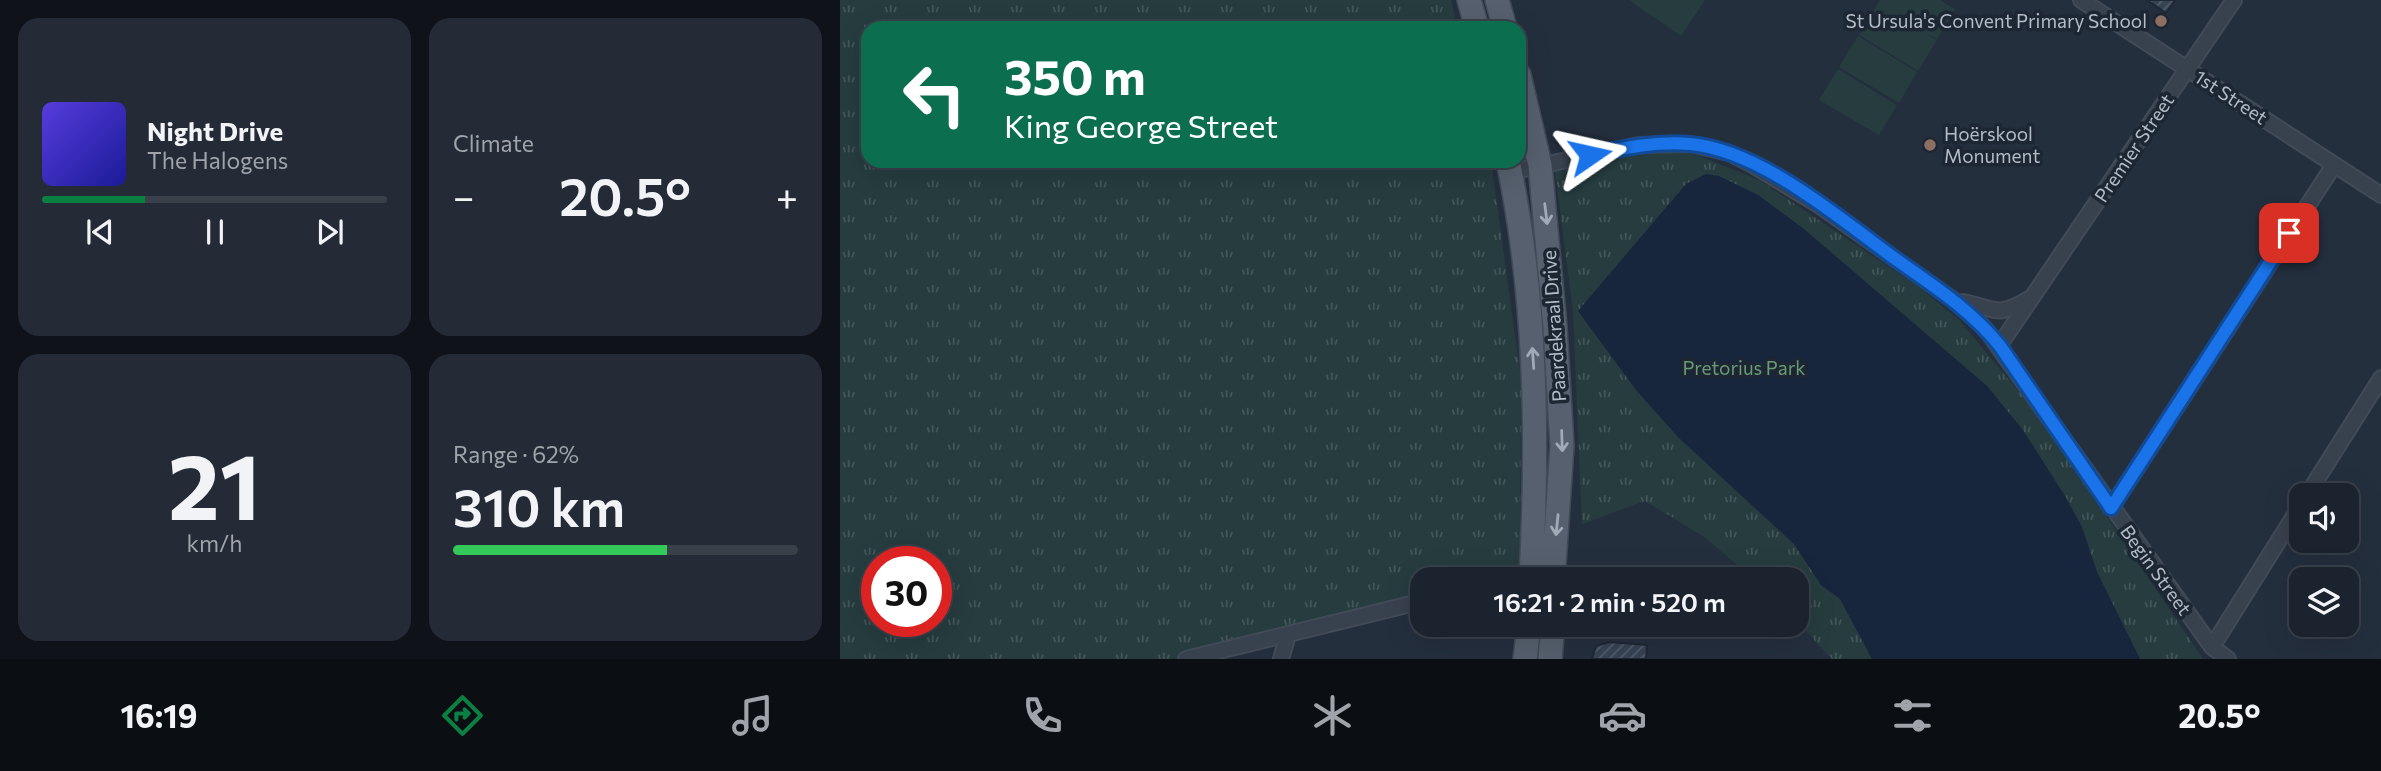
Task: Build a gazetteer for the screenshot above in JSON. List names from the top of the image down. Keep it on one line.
{"streets":{"main road":["Paardekraal Drive"],"street":["1st Street","Premier Street","Begin Street"]},"crossings":[["1st Street","Premier Street"],["Premier Street","Begin Street"],["Paardekraal Drive","Begin Street"]],"parks":["Pretorius Park"],"places":["St Ursula's Convent Primary School","Hoërskool Monument"],"page":{"tile":["Climate",["21","km/h"],["Range · 62%","310 km"]],"turn":["350 m","King George Street"],"song":["Night Drive","The Halogens"],"heat":["−","20.5°","+"],"limit":"30","trip":"16:21 · 2 min · 520 m","tabs":["16:19","20.5°"]}}
